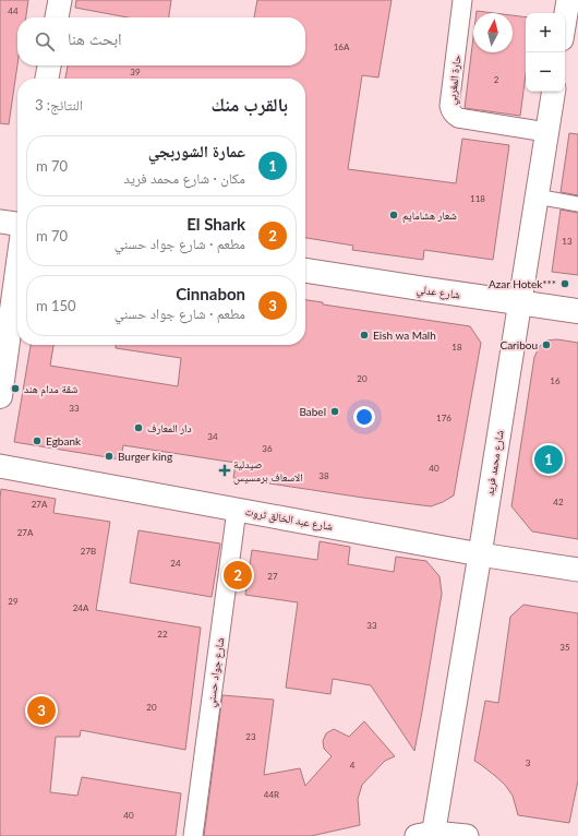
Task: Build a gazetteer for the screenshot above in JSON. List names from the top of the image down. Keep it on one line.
{"streets":{"main road":["شارع عدلي"],"street":["حارة المغربي","شارع محمد فريد","شارع عبد الخالق ثروت","شارع جواد حسني"]},"crossings":[["حارة المغربي","شارع محمد فريد"],["شارع عدلي","شارع محمد فريد"],["شارع محمد فريد","شارع عبد الخالق ثروت"],["شارع عبد الخالق ثروت","شارع جواد حسني"]],"places":{"other":["شعار هشامايم","Azar Hotek***","Eish wa Malh","Caribou","شقة مدام هند","Babel","دار المعارف","Egbank","Burger king"],"health":["صيدلية الاسعاف برمسيس"]},"house_numbers":["44","16A","39","2","118","13","18","20","16","33","176","34","36","40","38","42","27A","27A","27B","24","27","29","24A","33","22","35","20","23","3","4","44R","40"],"north":"top","page":{"map_buttons":["+","−"],"search":"ابحث هنا","heading":["بالقرب منك","النتائج: 3"],"list":[{"mark":"1","name":"عمارة الشوربجي","note":"مكان · شارع محمد فريد","value":"70 m"},{"mark":"2","name":"El Shark","note":"مطعم · شارع جواد حسني","value":"70 m"},{"mark":"3","name":"Cinnabon","note":"مطعم · شارع جواد حسني","value":"150 m"}],"pins":["1","2","3"]}}
